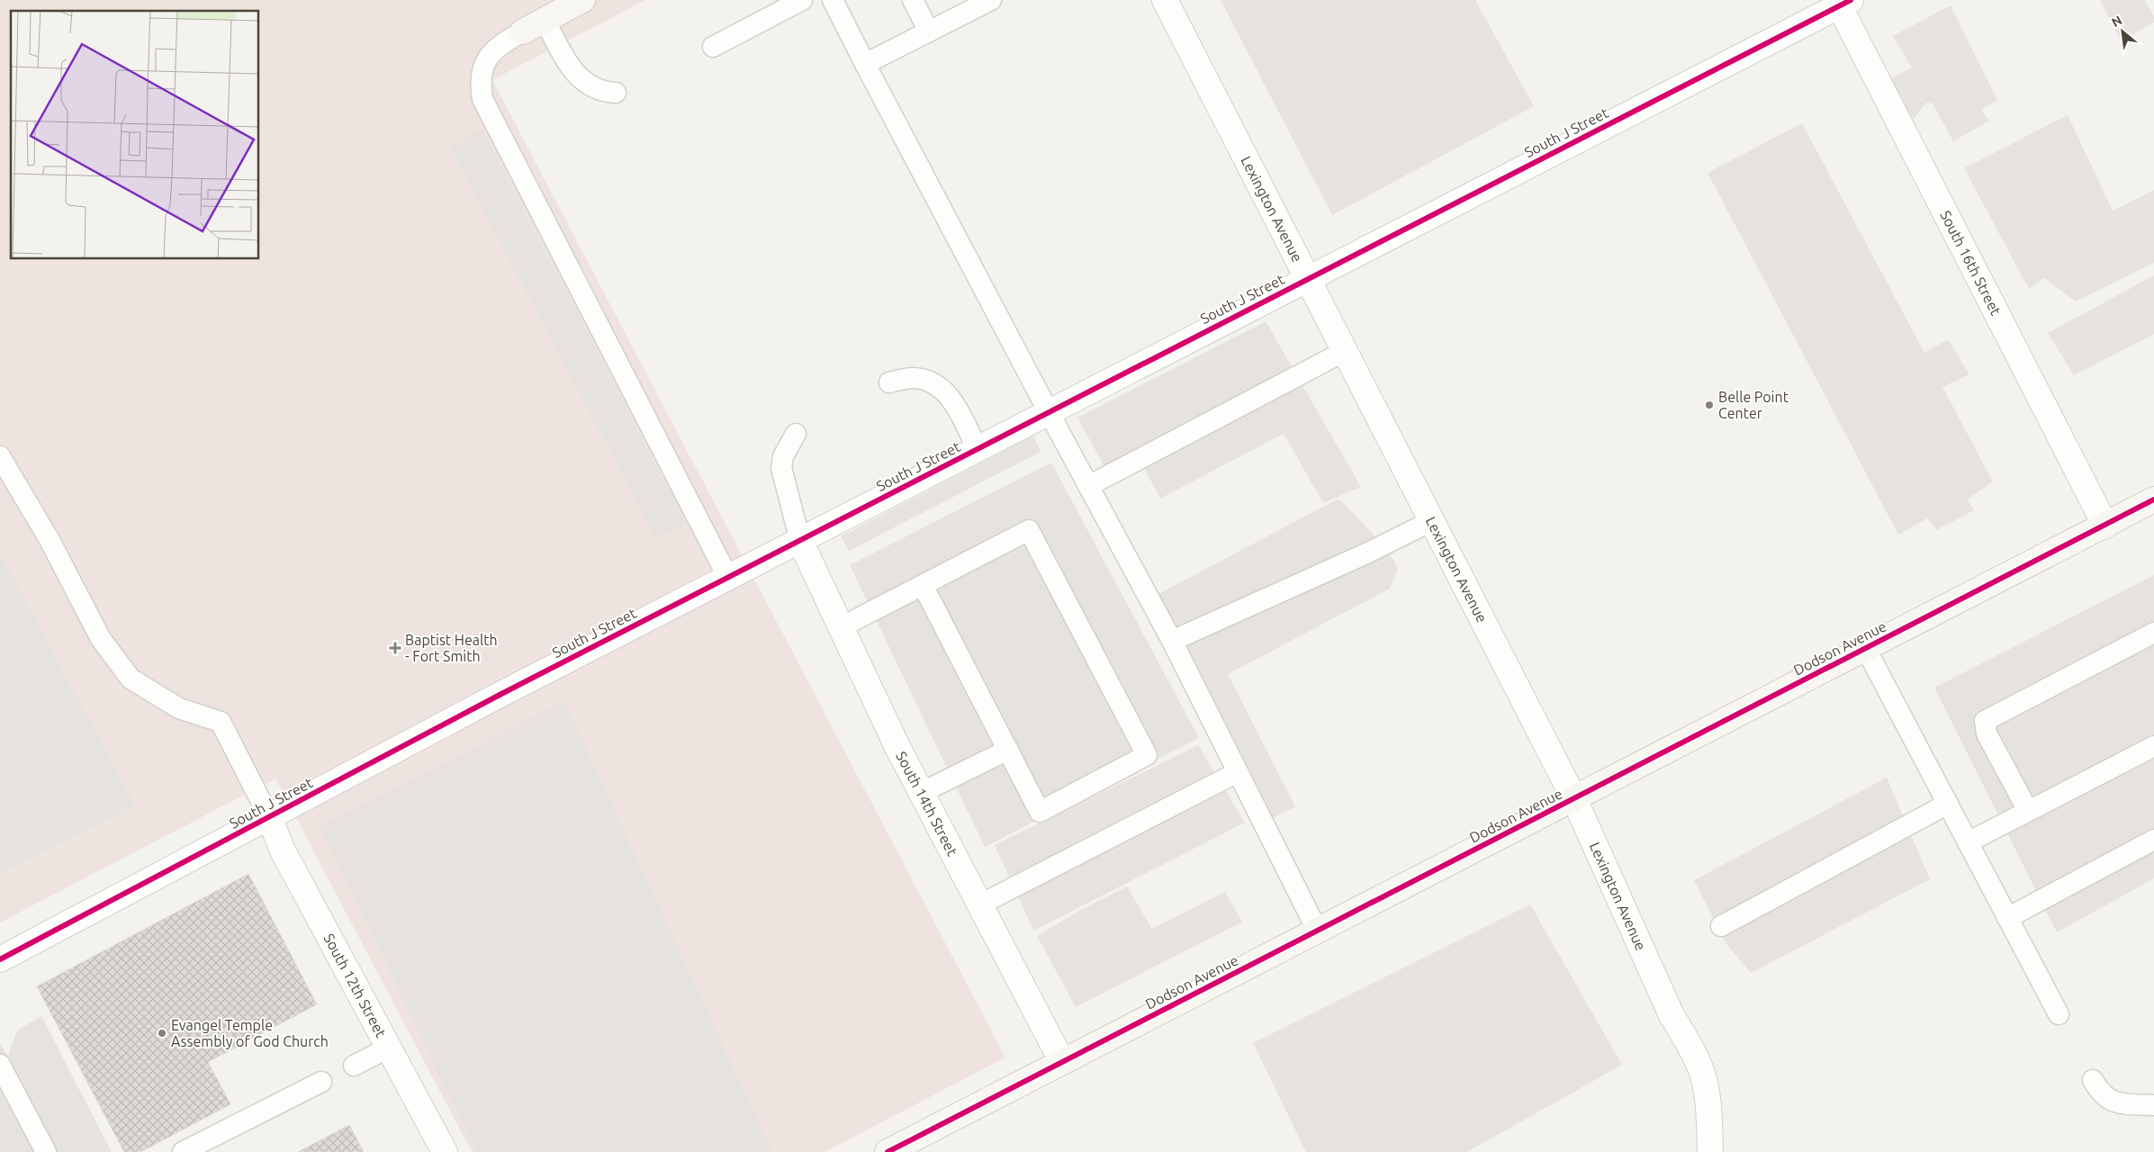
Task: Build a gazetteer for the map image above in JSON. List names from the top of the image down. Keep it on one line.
{"streets":{"street":["South J Street","Lexington Avenue","South 16th Street","Dodson Avenue","South 14th Street","South 12th Street"]},"crossings":[["South J Street","Lexington Avenue"],["South J Street","South 16th Street"],["South J Street","South 14th Street"],["South J Street","South 12th Street"],["Lexington Avenue","Dodson Avenue"],["South 16th Street","Dodson Avenue"],["Dodson Avenue","South 14th Street"]],"places":{"other":["Belle Point Center","Evangel Temple Assembly of God Church"],"health":["Baptist Health - Fort Smith"]},"north":"top left"}
